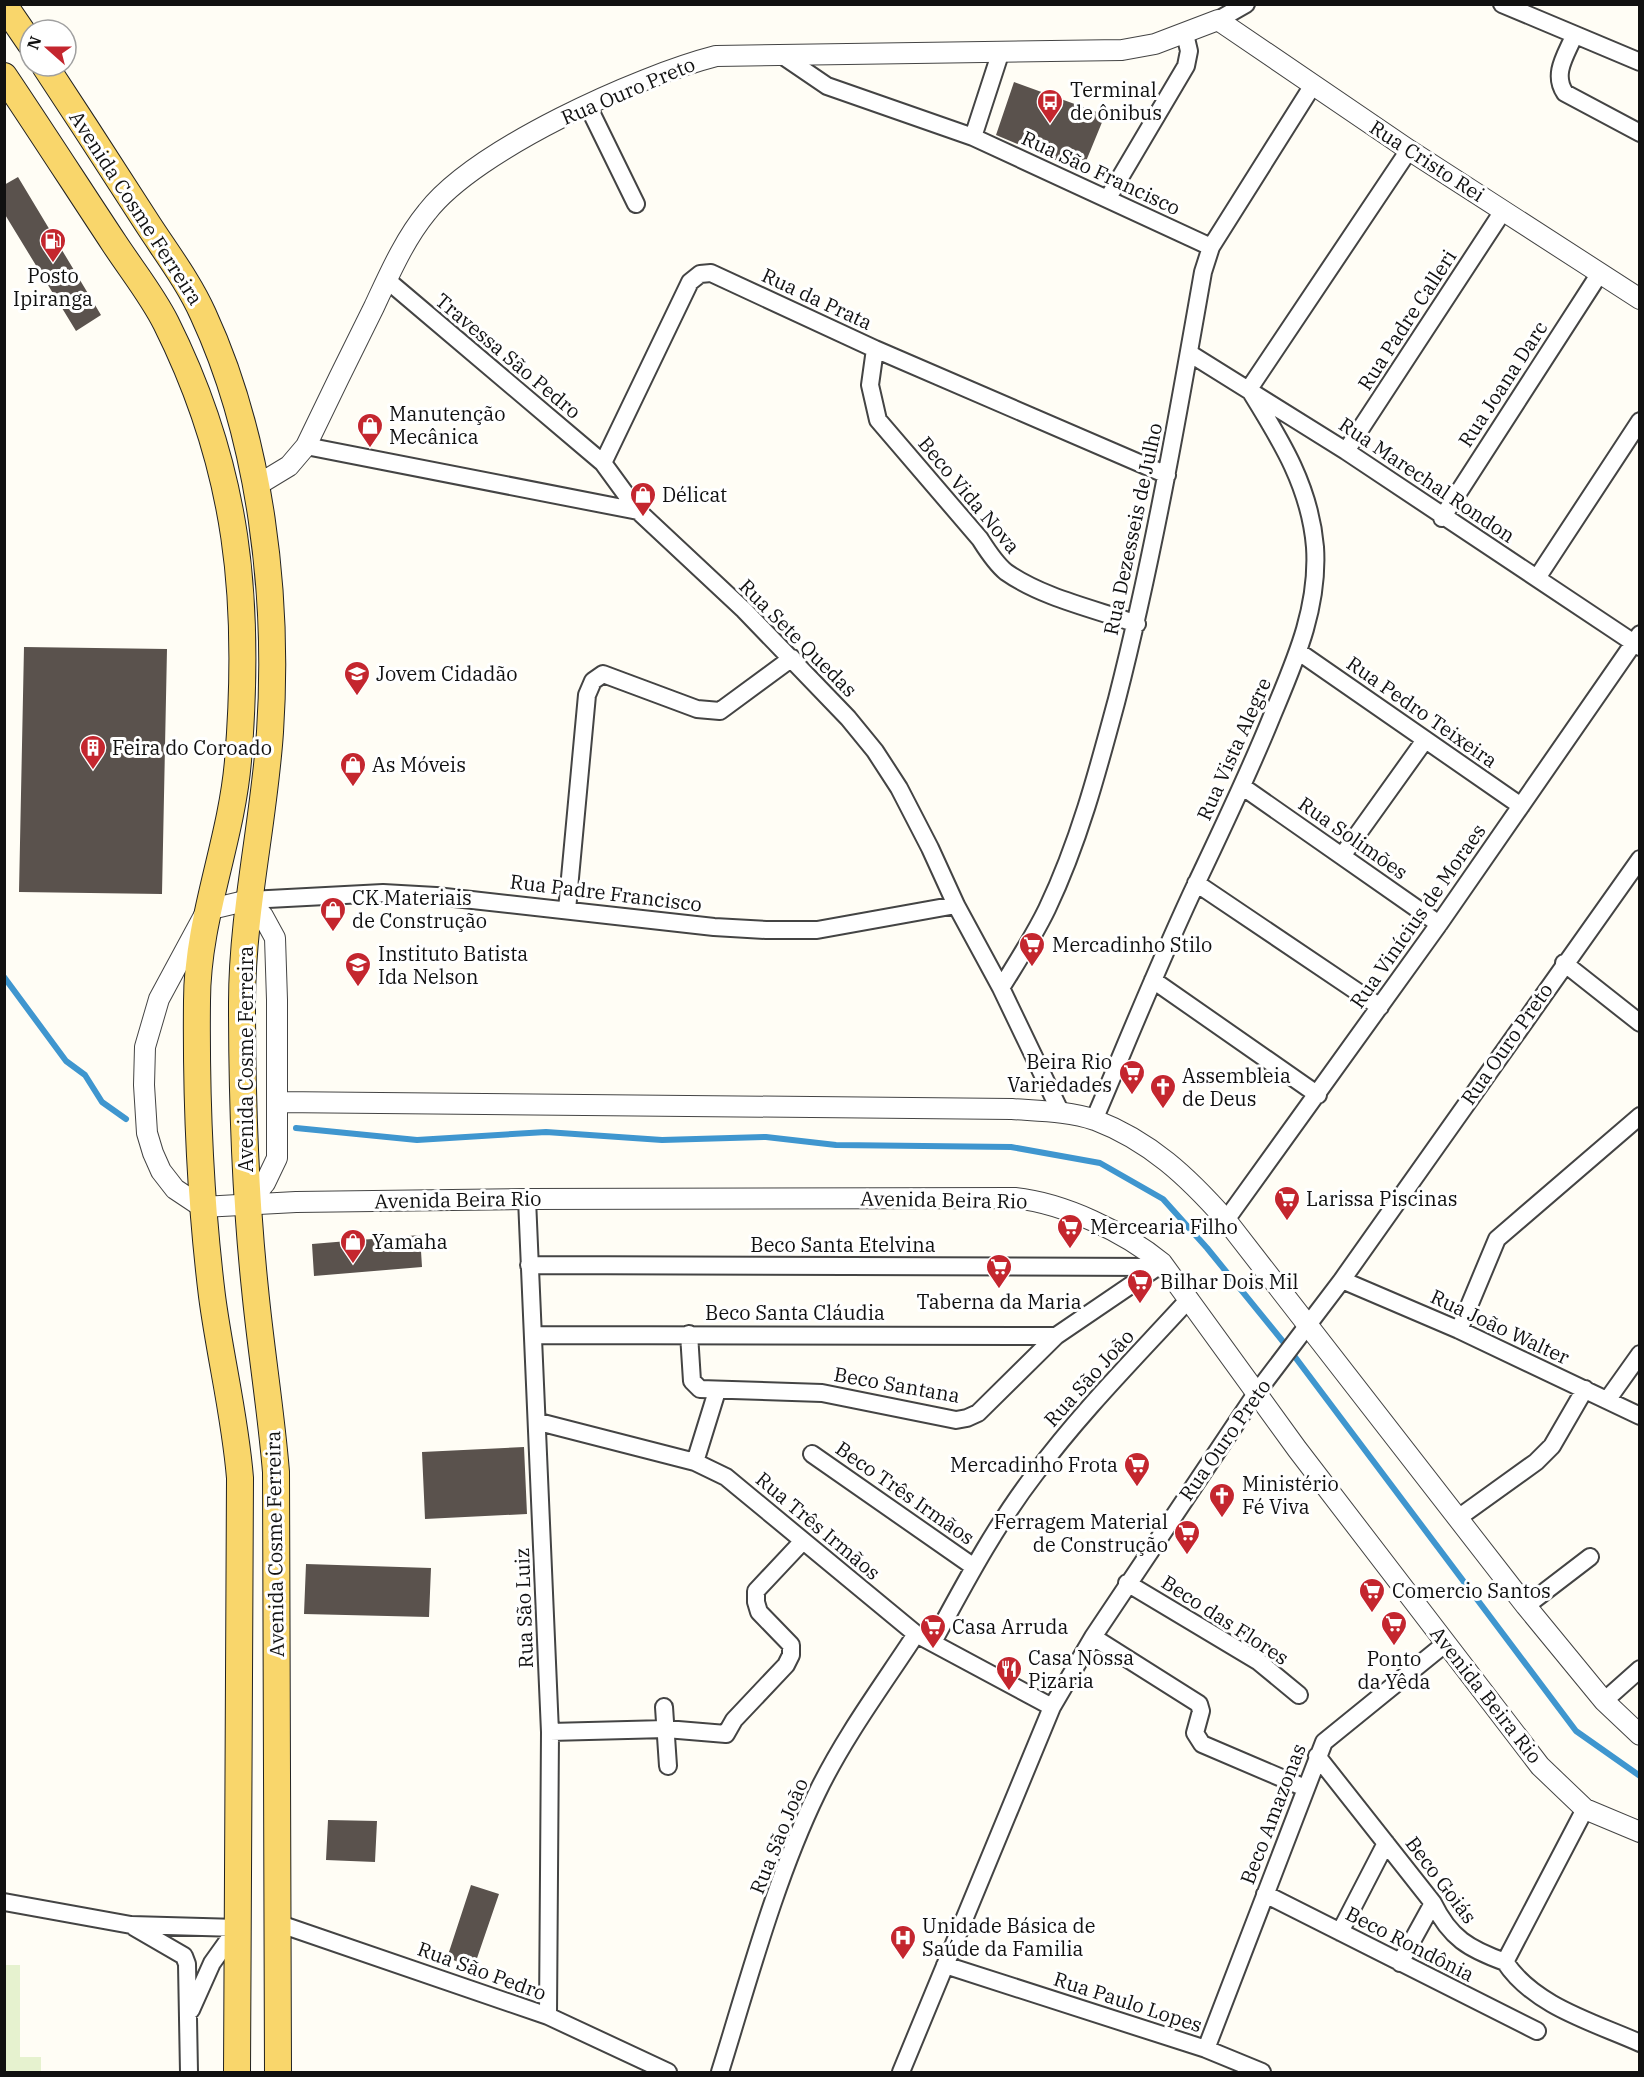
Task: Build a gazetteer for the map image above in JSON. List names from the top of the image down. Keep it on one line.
{"streets":{"main road":["Avenida Cosme Ferreira"],"street":["Rua Ouro Preto","Rua Cristo Rei","Rua São Francisco","Rua da Prata","Rua Padre Calleri","Travessa São Pedro","Rua Joana Darc","Rua Marechal Rondon","Beco Vida Nova","Rua Dezesseis de Julho","Rua Sete Quedas","Rua Pedro Teixeira","Rua Vista Alegre","Rua Solimões","Rua Padre Francisco","Rua Vinícius de Moraes","Avenida Beira Rio","Beco Santa Etelvina","Beco Santa Cláudia","Rua João Walter","Rua São João","Beco Santana","Beco Três Irmãos","Rua Três Irmãos","Rua São Luiz","Beco das Flores","Beco Amazonas","Beco Goiás","Beco Rondônia","Rua São Pedro","Rua Paulo Lopes"]},"crossings":[["Rua Ouro Preto","Rua Cristo Rei"],["Rua Ouro Preto","Rua São Francisco"],["Rua Ouro Preto","Avenida Cosme Ferreira"],["Rua Ouro Preto","Travessa São Pedro"],["Rua Ouro Preto","Avenida Beira Rio"],["Rua Ouro Preto","Rua João Walter"],["Rua Ouro Preto","Rua Três Irmãos"],["Rua Ouro Preto","Beco das Flores"],["Rua Ouro Preto","Rua Paulo Lopes"],["Rua Cristo Rei","Rua Padre Calleri"],["Rua Cristo Rei","Rua Joana Darc"],["Rua Cristo Rei","Rua Dezesseis de Julho"],["Rua São Francisco","Rua Dezesseis de Julho"],["Avenida Cosme Ferreira","Rua Padre Francisco"],["Avenida Cosme Ferreira","Avenida Beira Rio"],["Avenida Cosme Ferreira","Rua São Pedro"],["Rua da Prata","Travessa São Pedro"],["Rua da Prata","Beco Vida Nova"],["Rua da Prata","Rua Dezesseis de Julho"],["Rua Padre Calleri","Rua Marechal Rondon"],["Rua Joana Darc","Rua Marechal Rondon"],["Rua Marechal Rondon","Rua Dezesseis de Julho"],["Rua Marechal Rondon","Rua Vista Alegre"],["Rua Marechal Rondon","Rua Vinícius de Moraes"],["Beco Vida Nova","Rua Dezesseis de Julho"],["Rua Dezesseis de Julho","Rua Sete Quedas"],["Rua Sete Quedas","Rua Padre Francisco"],["Rua Pedro Teixeira","Rua Vista Alegre"],["Rua Pedro Teixeira","Rua Vinícius de Moraes"],["Rua Vista Alegre","Rua Solimões"],["Rua Solimões","Rua Vinícius de Moraes"],["Avenida Beira Rio","Beco Santa Etelvina"],["Avenida Beira Rio","Rua São João"],["Avenida Beira Rio","Beco Santana"],["Avenida Beira Rio","Rua São Luiz"],["Avenida Beira Rio","Beco Amazonas"],["Beco Santa Etelvina","Beco Santana"],["Beco Santa Etelvina","Rua São Luiz"],["Beco Santa Cláudia","Beco Santana"],["Beco Santa Cláudia","Rua São Luiz"],["Rua São João","Beco Três Irmãos"],["Rua São João","Rua Três Irmãos"],["Rua Três Irmãos","Rua São Luiz"],["Rua São Luiz","Rua São Pedro"],["Beco Amazonas","Beco Goiás"],["Beco Amazonas","Beco Rondônia"],["Beco Amazonas","Rua Paulo Lopes"]],"places":{"bus stop":["Terminal de ônibus"],"fuel station":["Posto Ipiranga"],"shop":["Manutenção Mecânica","Délicat","As Móveis","CK Materiais de Construção","Yamaha"],"school or university":["Jovem Cidadão","Instituto Batista Ida Nelson"],"building":["Feira do Coroado"],"supermarket":["Mercadinho Stilo","Beira Rio Variedades","Larissa Piscinas","Mercearia Filho","Taberna da Maria","Bilhar Dois Mil","Mercadinho Frota","Ferragem Material de Construção","Comercio Santos","Ponto da Yêda","Casa Arruda"],"church":["Assembleia de Deus","Ministério Fé Viva"],"restaurant":["Casa Nossa Pizaria"],"hospital":["Unidade Básica de Saúde da Familia"]},"north":"left"}
